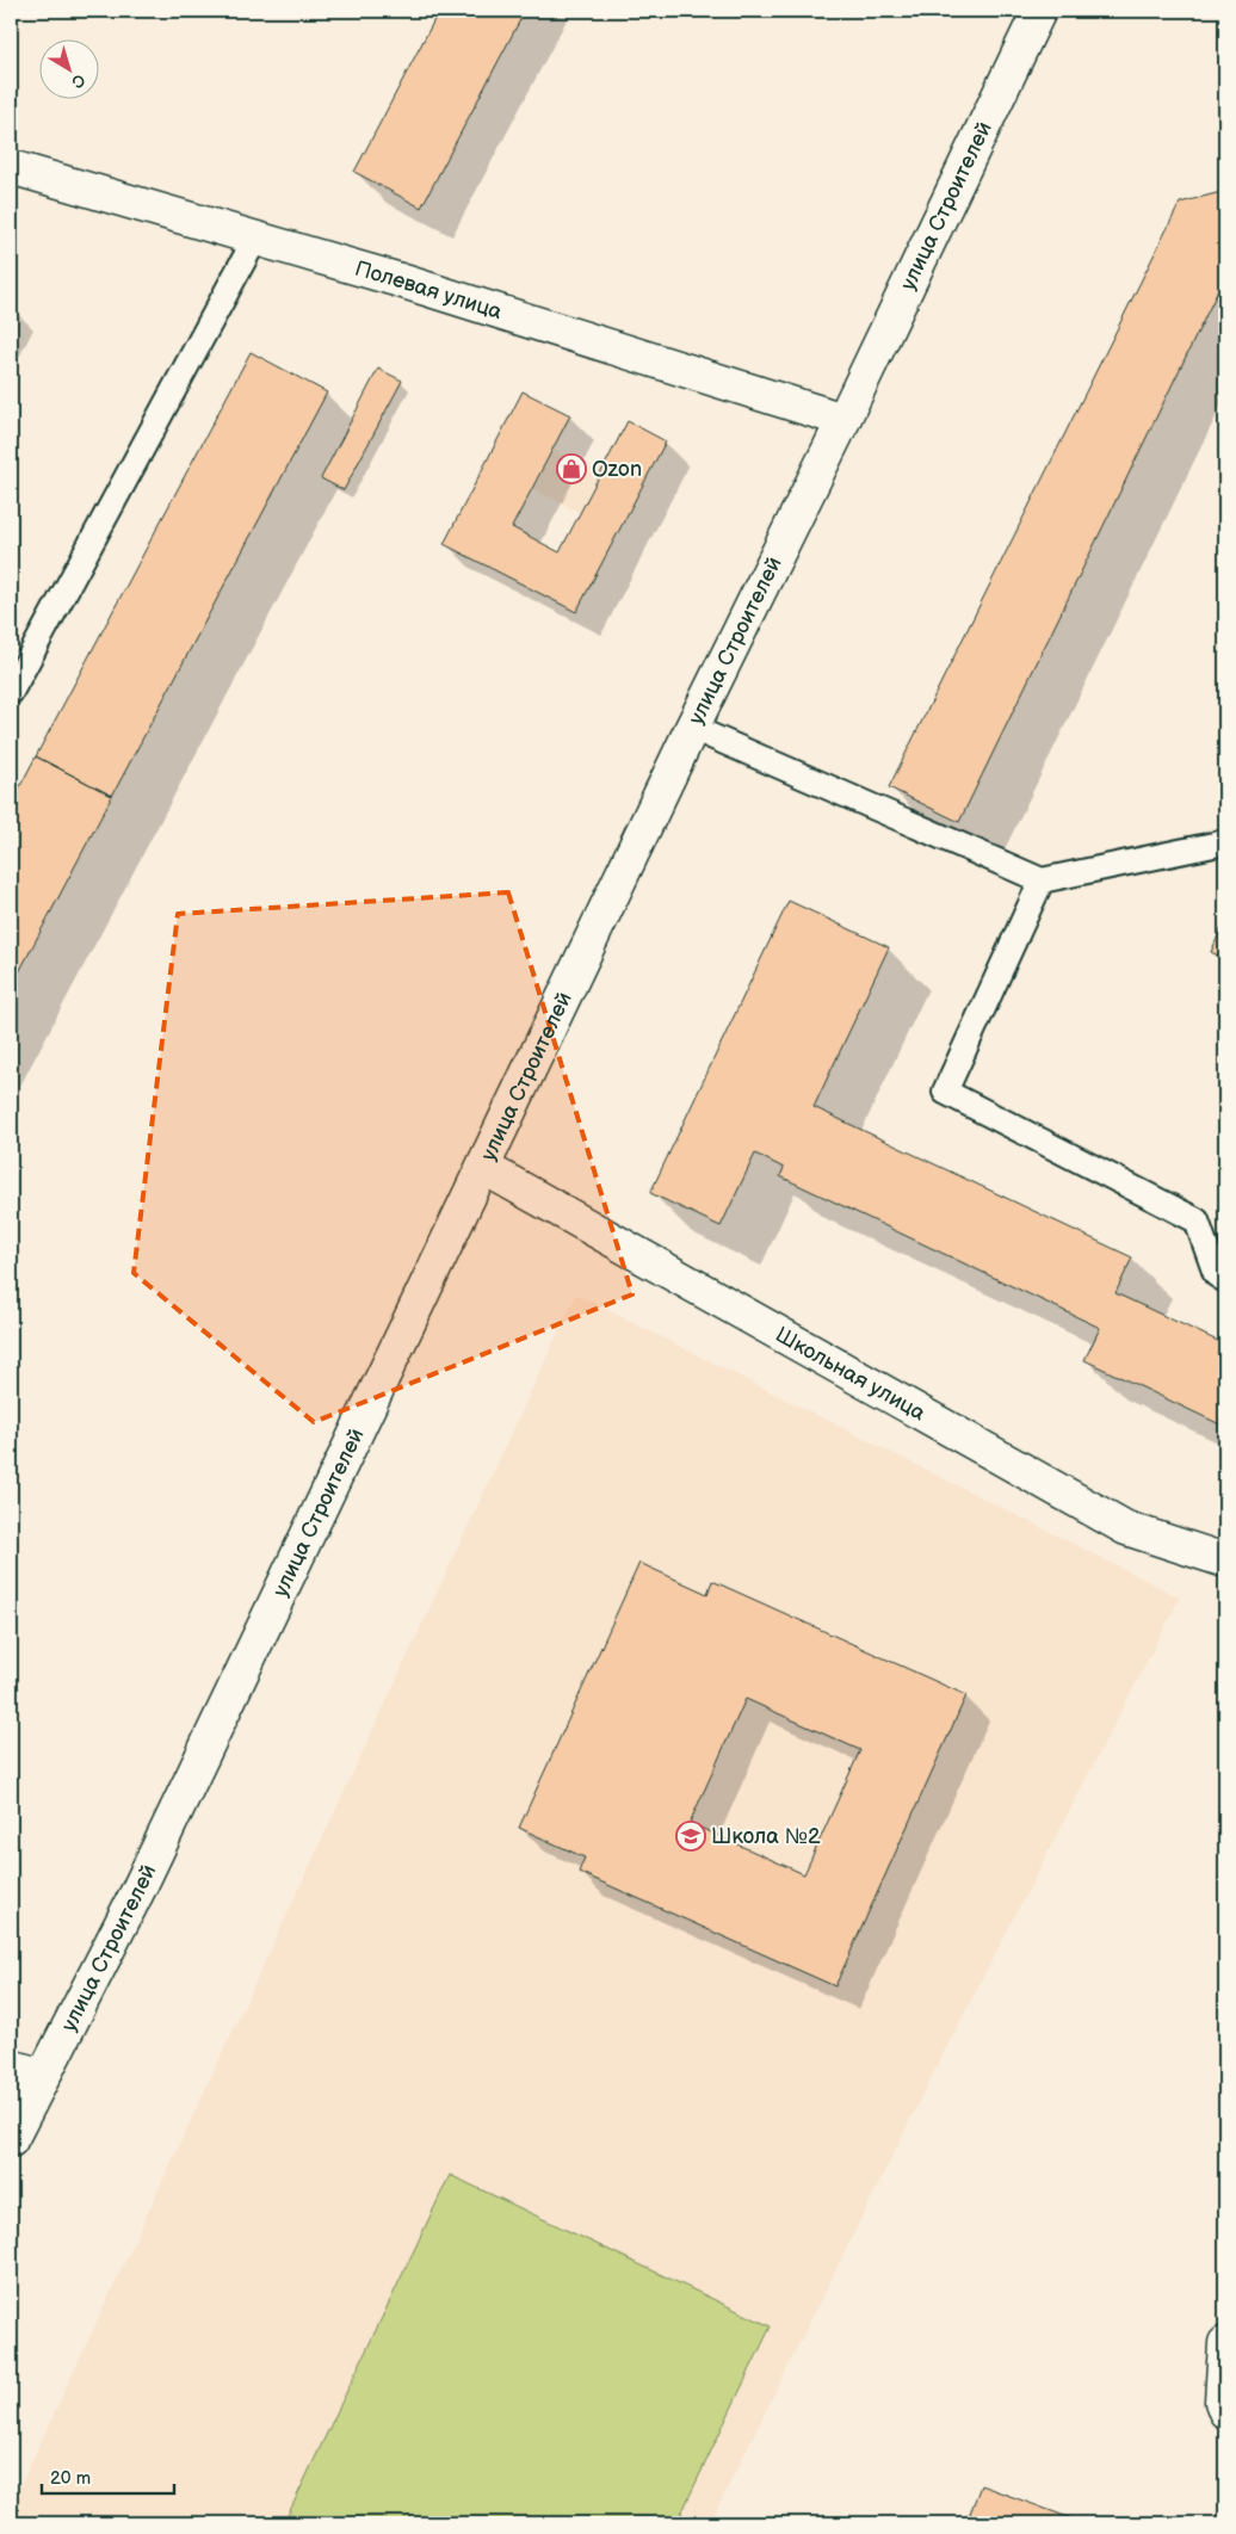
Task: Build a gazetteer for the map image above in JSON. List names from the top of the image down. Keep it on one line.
{"streets":{"street":["улица Строителей","Полевая улица","Школьная улица"]},"crossings":[["улица Строителей","Полевая улица"],["улица Строителей","Школьная улица"]],"places":{"shop":["Ozon"],"school or university":["Школа №2"]},"scale_bar":"20 m","north":"bottom right"}
